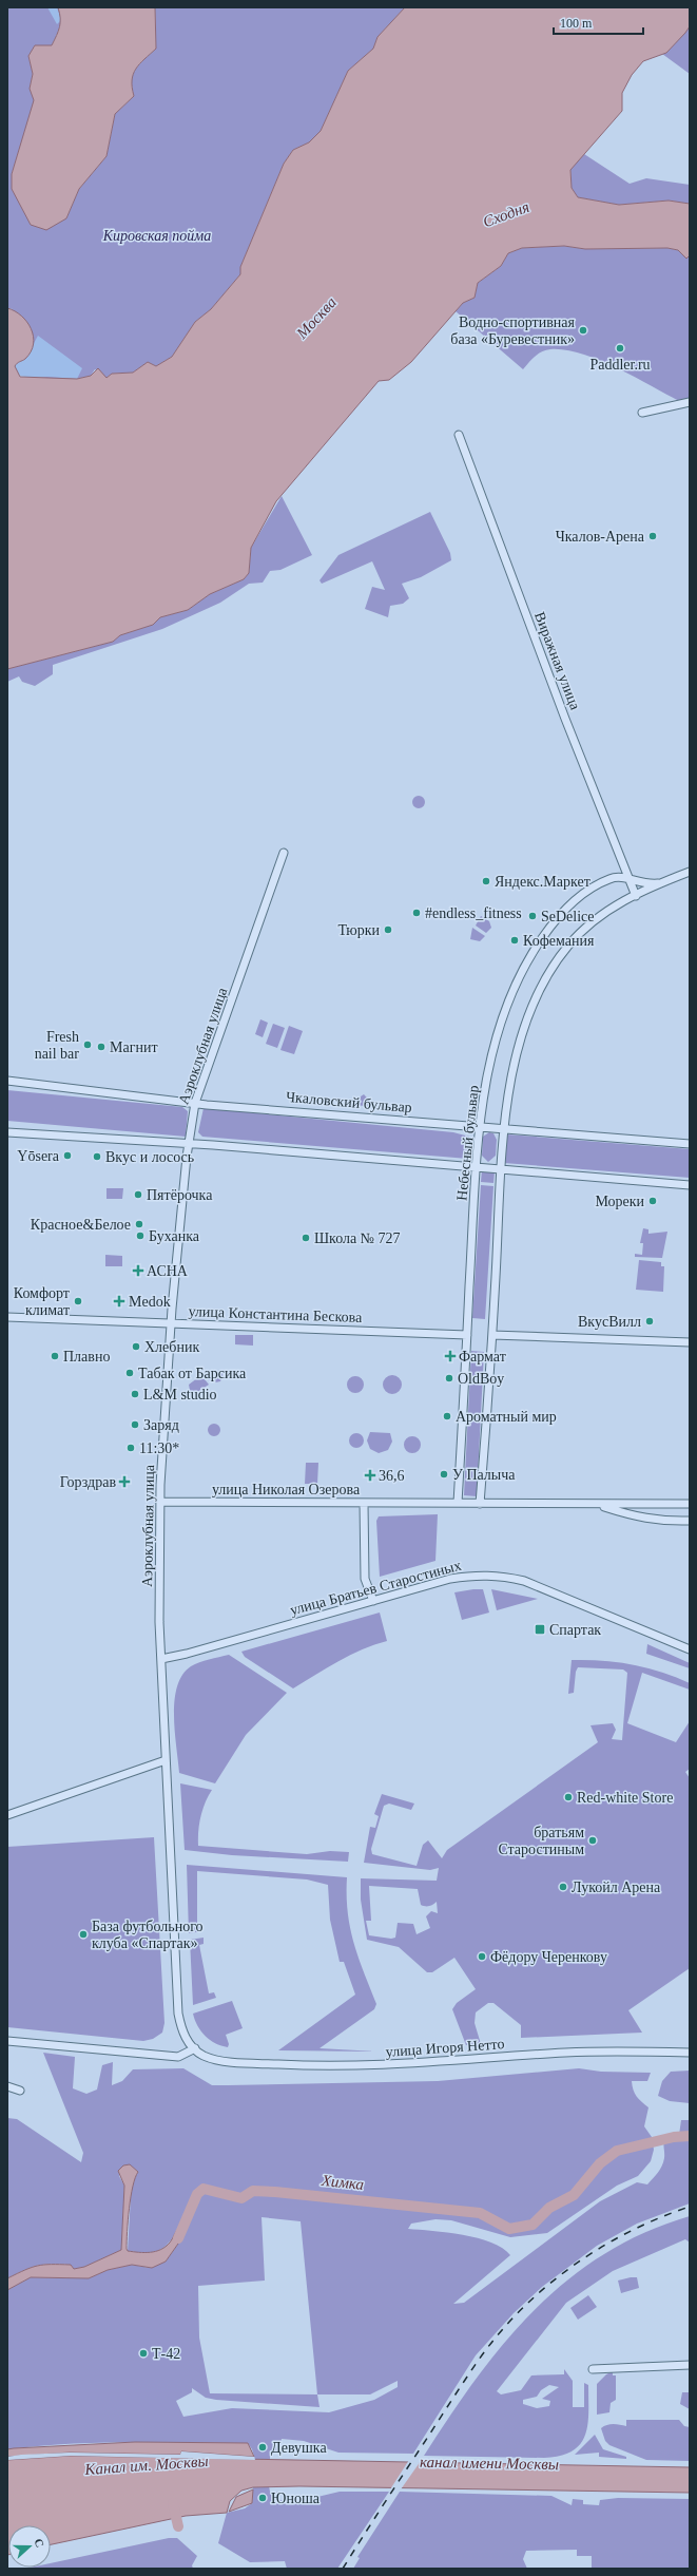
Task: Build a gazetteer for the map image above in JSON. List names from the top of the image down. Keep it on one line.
{"streets":{"street":["Виражная улица","Аэроклубная улица","Чкаловский бульвар","Небесный бульвар","улица Константина Бескова","улица Николая Озерова","улица Братьев Старостиных","улица Игоря Нетто"]},"crossings":[["Виражная улица","Небесный бульвар"],["Аэроклубная улица","Чкаловский бульвар"],["Аэроклубная улица","улица Константина Бескова"],["Аэроклубная улица","улица Николая Озерова"],["Аэроклубная улица","улица Братьев Старостиных"],["Аэроклубная улица","улица Игоря Нетто"],["Чкаловский бульвар","Небесный бульвар"],["Небесный бульвар","улица Константина Бескова"],["Небесный бульвар","улица Николая Озерова"]],"water":["Сходня","Москва","Химка","канал имени Москвы","Канал им. Москвы"],"parks":["Кировская пойма"],"places":{"other":["Водно-спортивная база «Буревестник»","Paddler.ru","Чкалов-Арена","Яндекс.Маркет","#endless_fitness","SeDelice","Тюрки","Кофемания","Fresh nail bar","Магнит","Yōsera","Вкус и лосось","Пятёрочка","Мореки","Красное&Белое","Буханка","Школа № 727","Комфорт климат","ВкусВилл","Хлебник","Плавно","Табак от Барсика","OldBoy","L&M studio","Ароматный мир","Заряд","11:30*","У Палыча","Red-white Store","братьям Старостиным","Лукойл Арена","База футбольного клуба «Спартак»","Фёдору Черенкову","Т-42","Девушка","Юноша"],"health":["АСНА","Medok","Фармат","36,6","Горздрав"],"transit":["Спартак"]},"scale_bar":"100 m","north":"right"}
